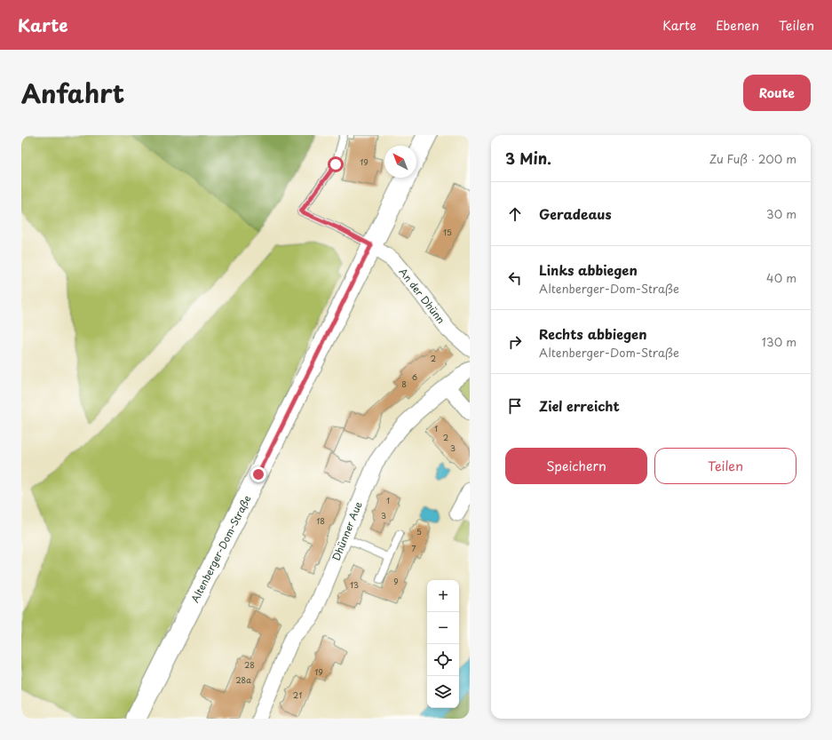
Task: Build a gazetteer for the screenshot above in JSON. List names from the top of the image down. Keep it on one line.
{"streets":{"main road":["Altenberger-Dom-Straße"],"street":["An der Dhünn","Dhünner Aue"]},"crossings":[["An der Dhünn","Altenberger-Dom-Straße"]],"house_numbers":["19","15","2","6","8","1","2","3","1","3","18","5","7","9","13","28","19","28a","21"],"north":"top left","page":{"header":"Karte","nav":["Karte","Ebenen","Teilen"],"title":"Anfahrt","buttons":["Route",["Speichern","Teilen"]],"heading":["3 Min.","Zu Fuß · 200 m"],"list":[["Geradeaus","30 m"],["Links abbiegen","Altenberger-Dom-Straße","40 m"],["Rechts abbiegen","Altenberger-Dom-Straße","130 m"],"Ziel erreicht"],"map_buttons":["+","−"]}}
